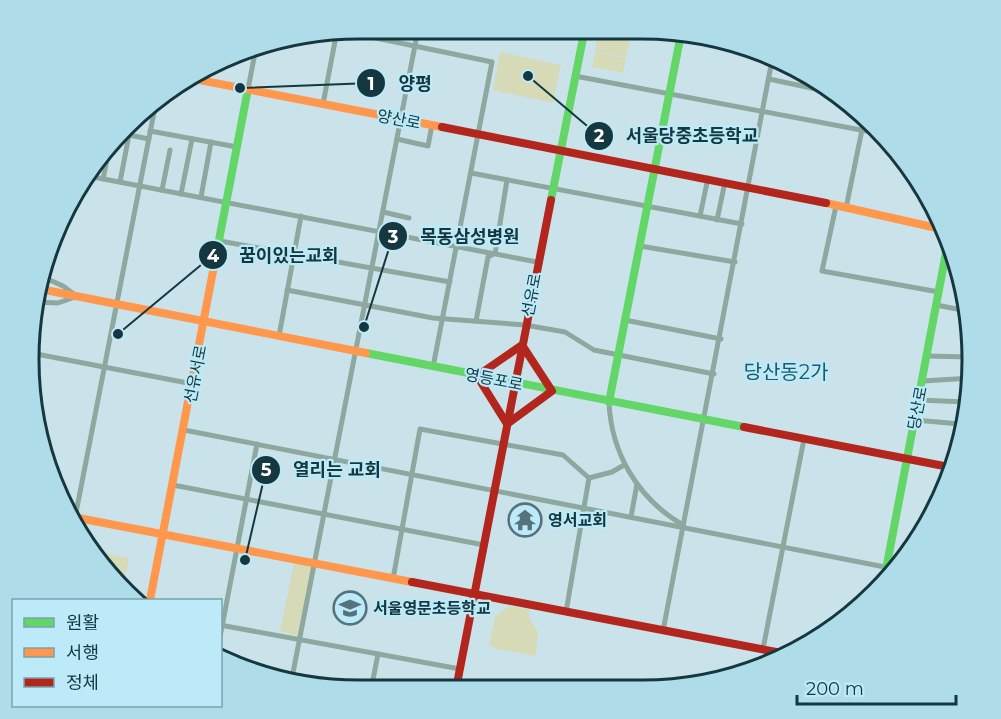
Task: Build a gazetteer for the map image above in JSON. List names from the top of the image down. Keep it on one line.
{"streets":{"street":["양산로","선유로","선유서로","영등포로","당산로"]},"crossings":[["양산로","선유로"],["양산로","선유서로"],["선유로","영등포로"],["선유서로","영등포로"],["영등포로","당산로"]],"districts":["당산동2가"],"places":{"other":["서울당중초등학교","양평","목동삼성병원","꿈이있는교회","열리는 교회"],"temple":["영서교회"],"school or university":["서울영문초등학교"]},"legend":["원활","서행","정체"],"scale_bar":"200 m"}
